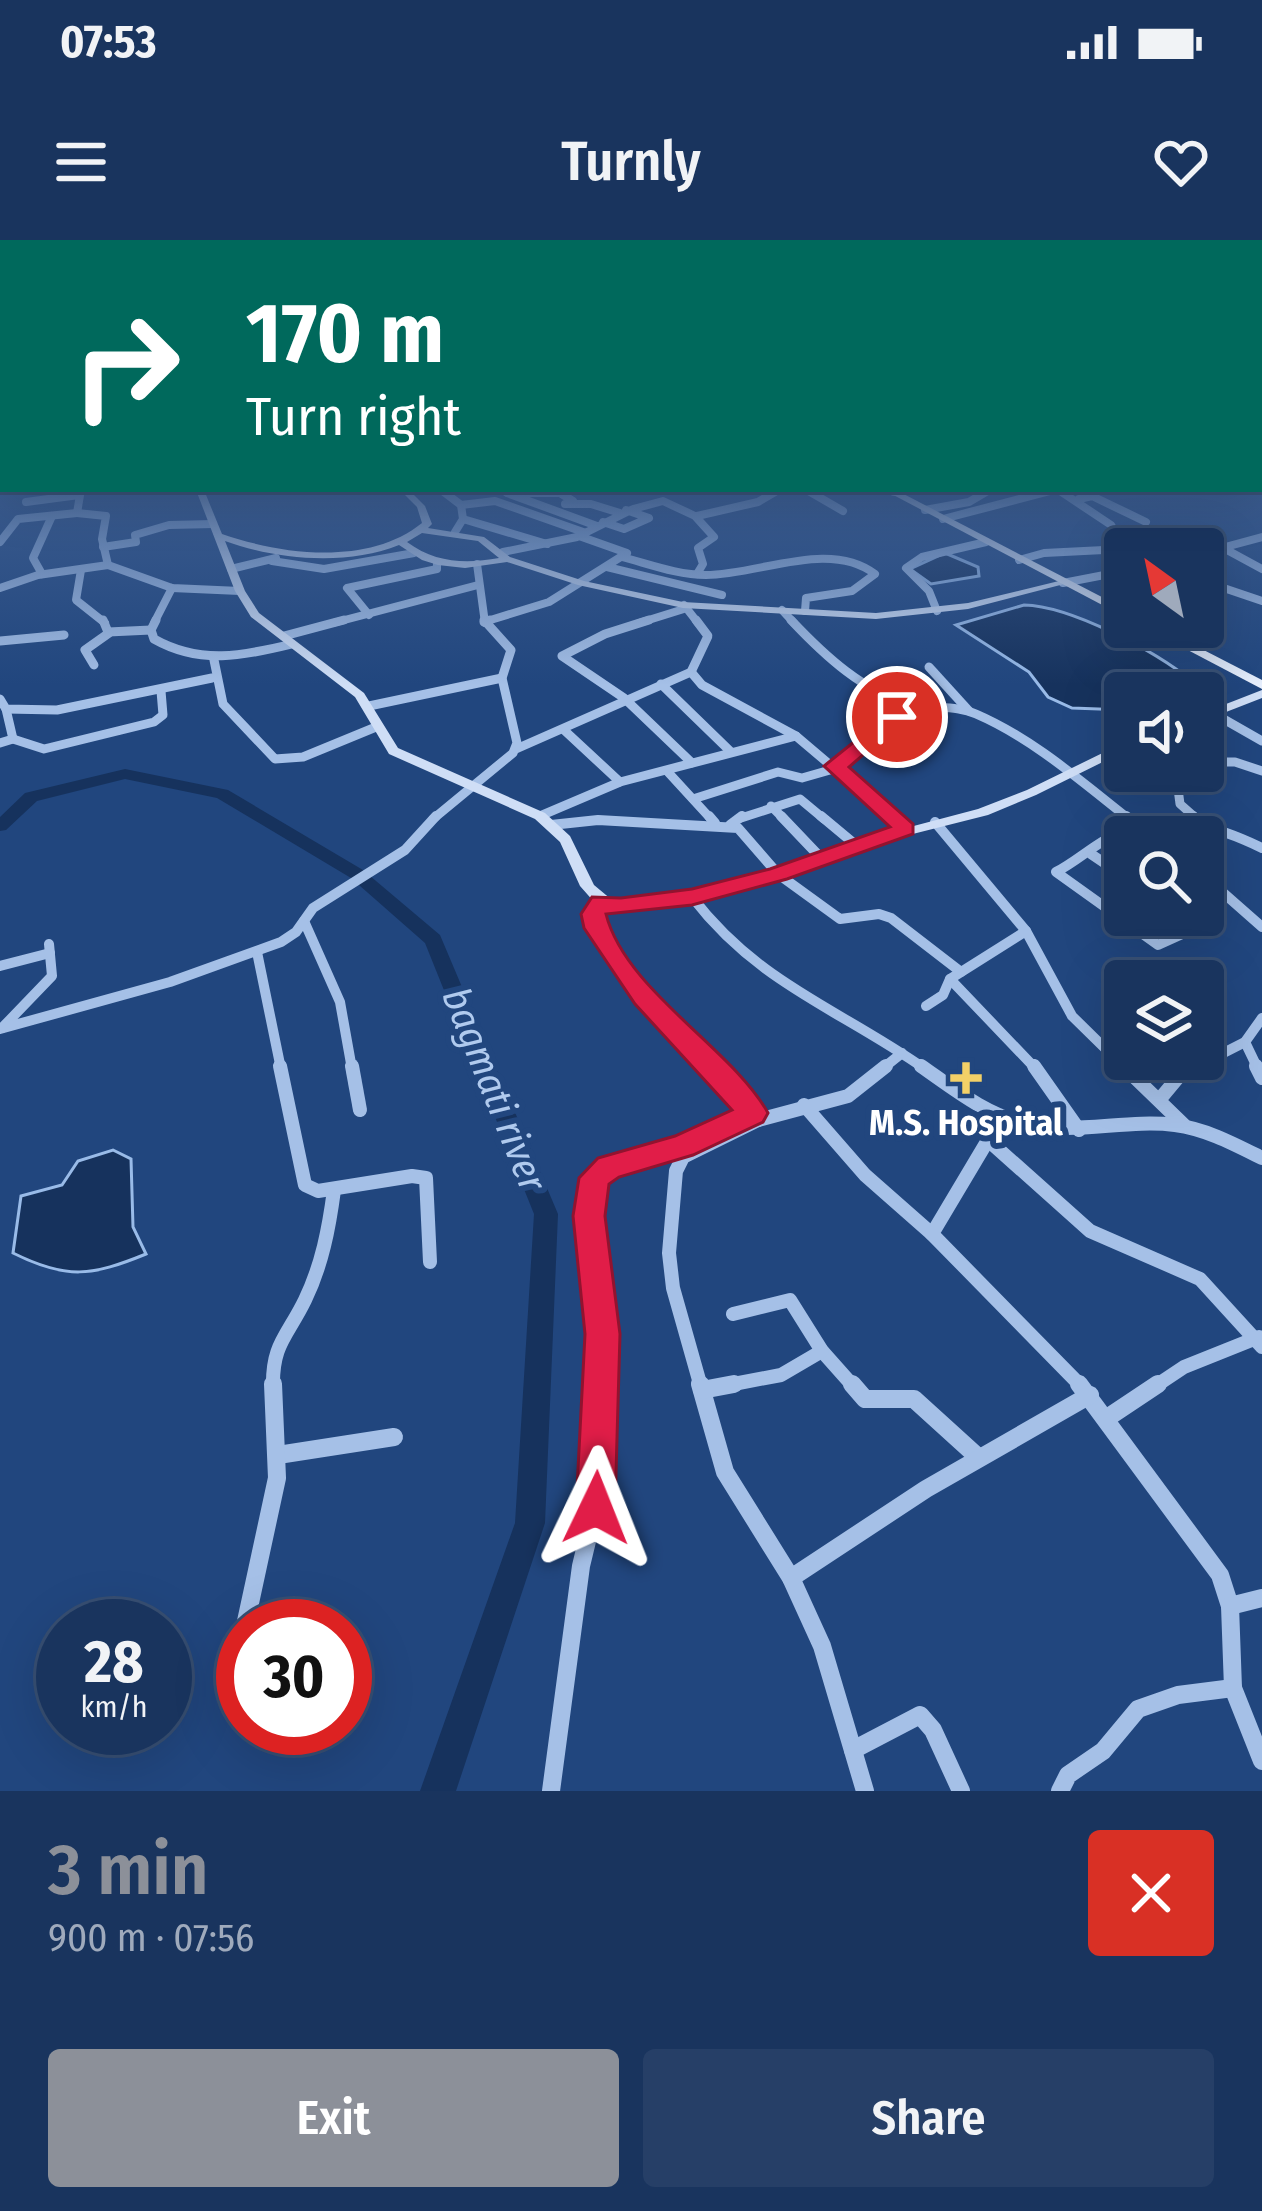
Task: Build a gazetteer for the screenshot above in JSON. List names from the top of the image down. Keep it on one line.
{"water":["bagmati river"],"places":{"health":["M.S. Hospital"]},"north":"top left","page":{"status":"07:53","header":"Turnly","turn":["170 m","Turn right"],"speed":"28 km/h","limit":"30","heading":["3 min","900 m · 07:56"],"buttons":["Exit","Share"]}}
